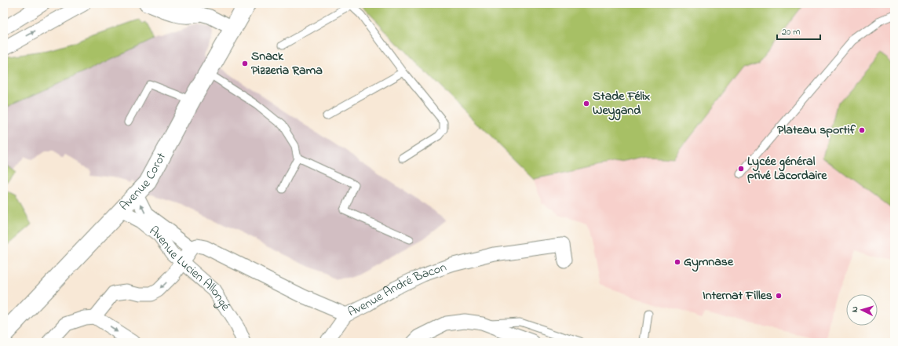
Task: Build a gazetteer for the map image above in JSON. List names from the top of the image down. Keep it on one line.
{"streets":{"street":["Avenue Corot","Avenue Lucien Allongé","Avenue André Bacon"]},"crossings":[["Avenue Corot","Avenue Lucien Allongé"],["Avenue Lucien Allongé","Avenue André Bacon"]],"places":["Snack Pizzeria Rama","Stade Félix Weygand","Plateau sportif","Lycée général privé Lacordaire","Gymnase","Internat Filles"],"scale_bar":"20 m","north":"left"}
